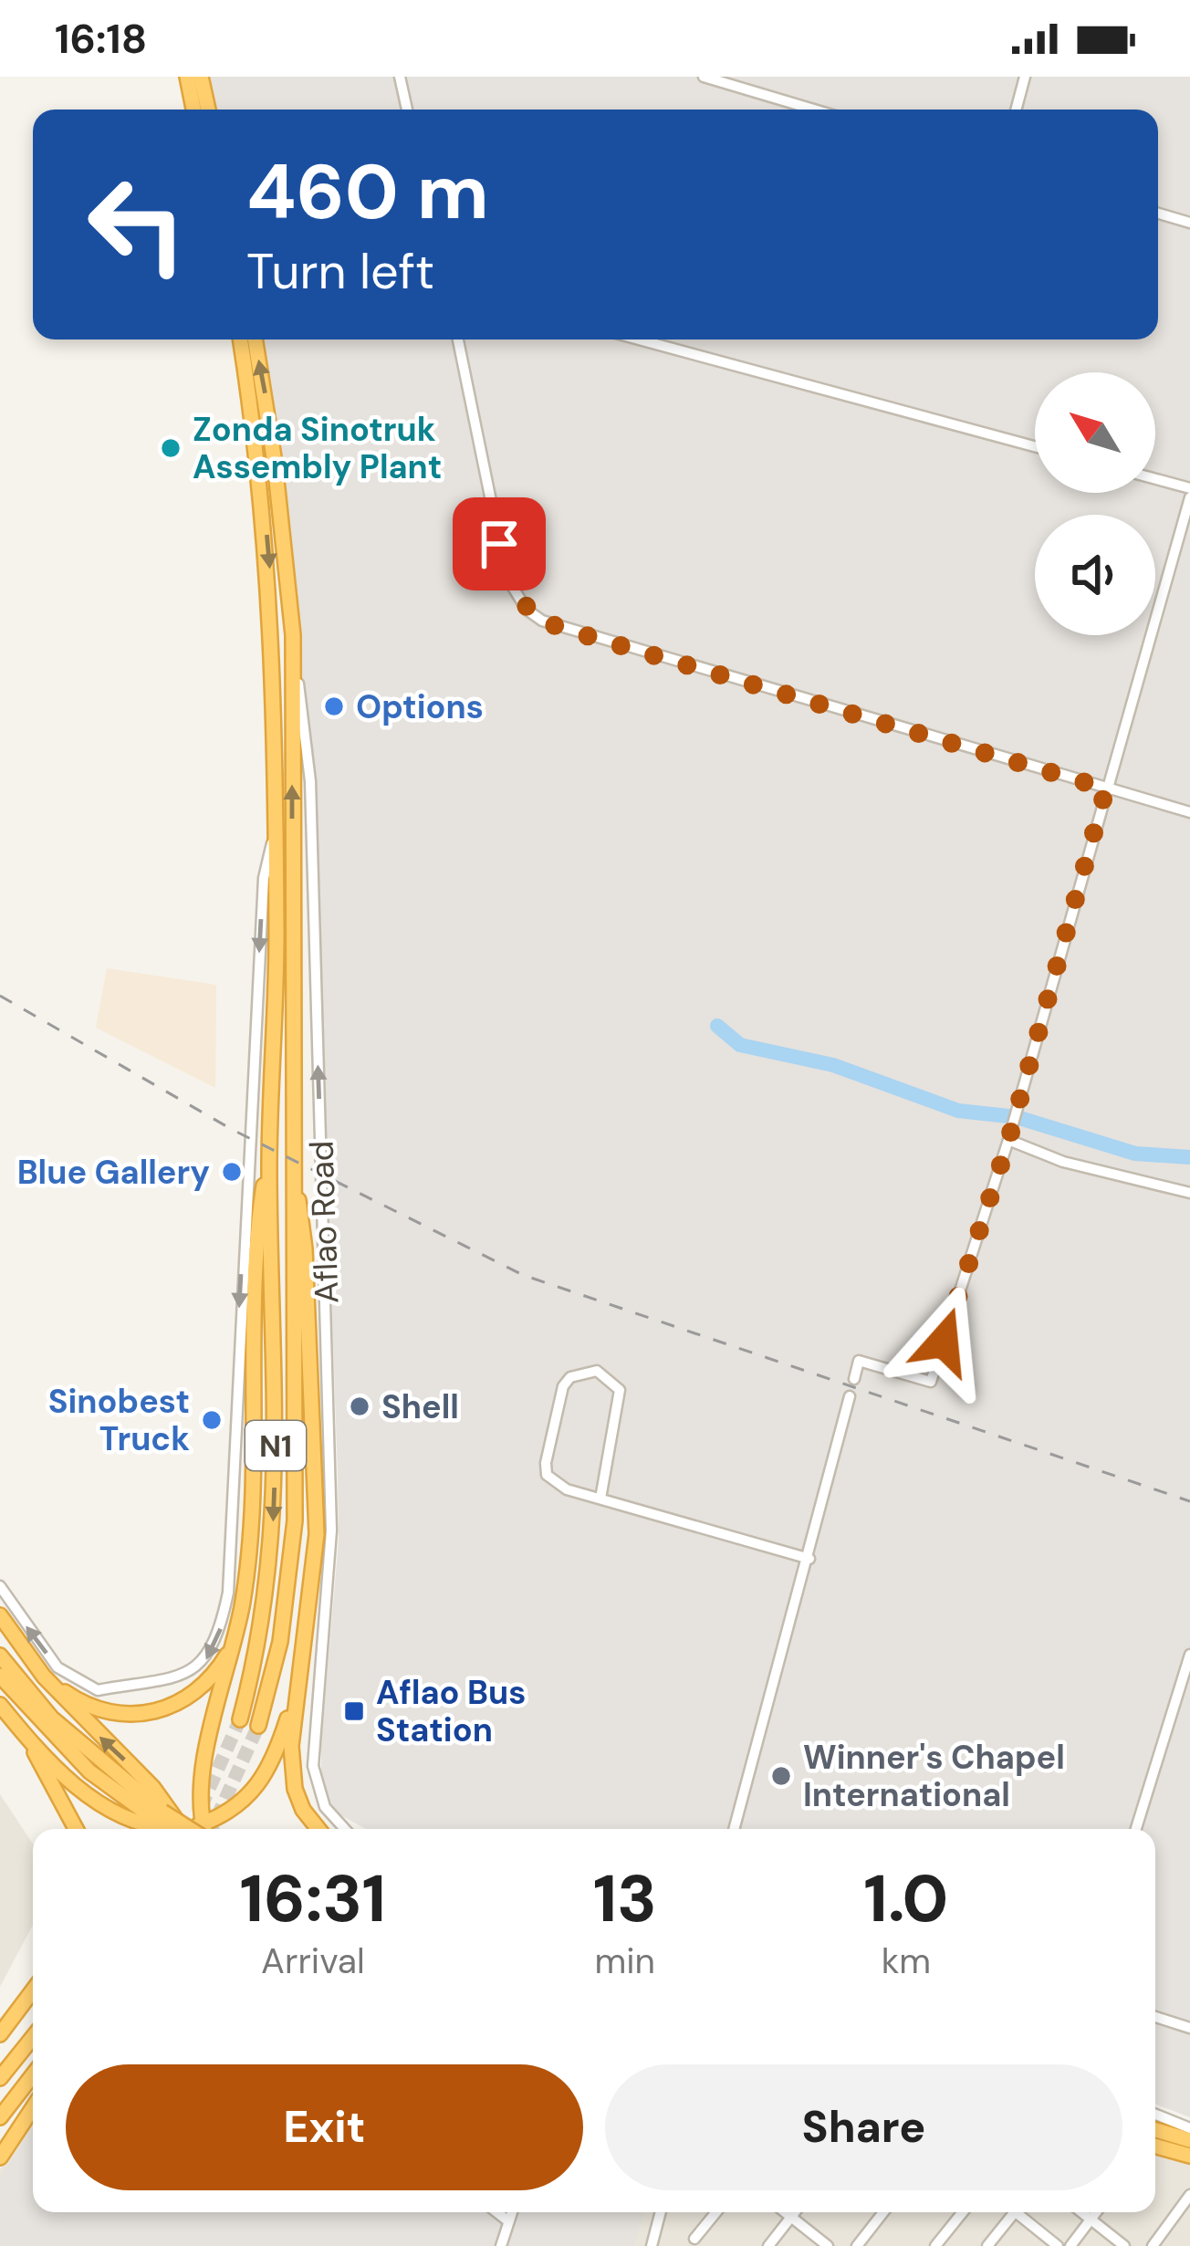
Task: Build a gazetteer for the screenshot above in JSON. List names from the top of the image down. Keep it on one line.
{"streets":{"highway":["Aflao Road","N1"]},"places":{"other":["Zonda Sinotruk Assembly Plant","Options","Blue Gallery","Shell","Sinobest Truck","Winner's Chapel International"],"transit":["Aflao Bus Station"]},"north":"top left","page":{"status":"16:18","turn":["460 m","Turn left"],"eta":["16:31","Arrival","13","min","1.0","km"],"buttons":["Exit","Share"]}}
